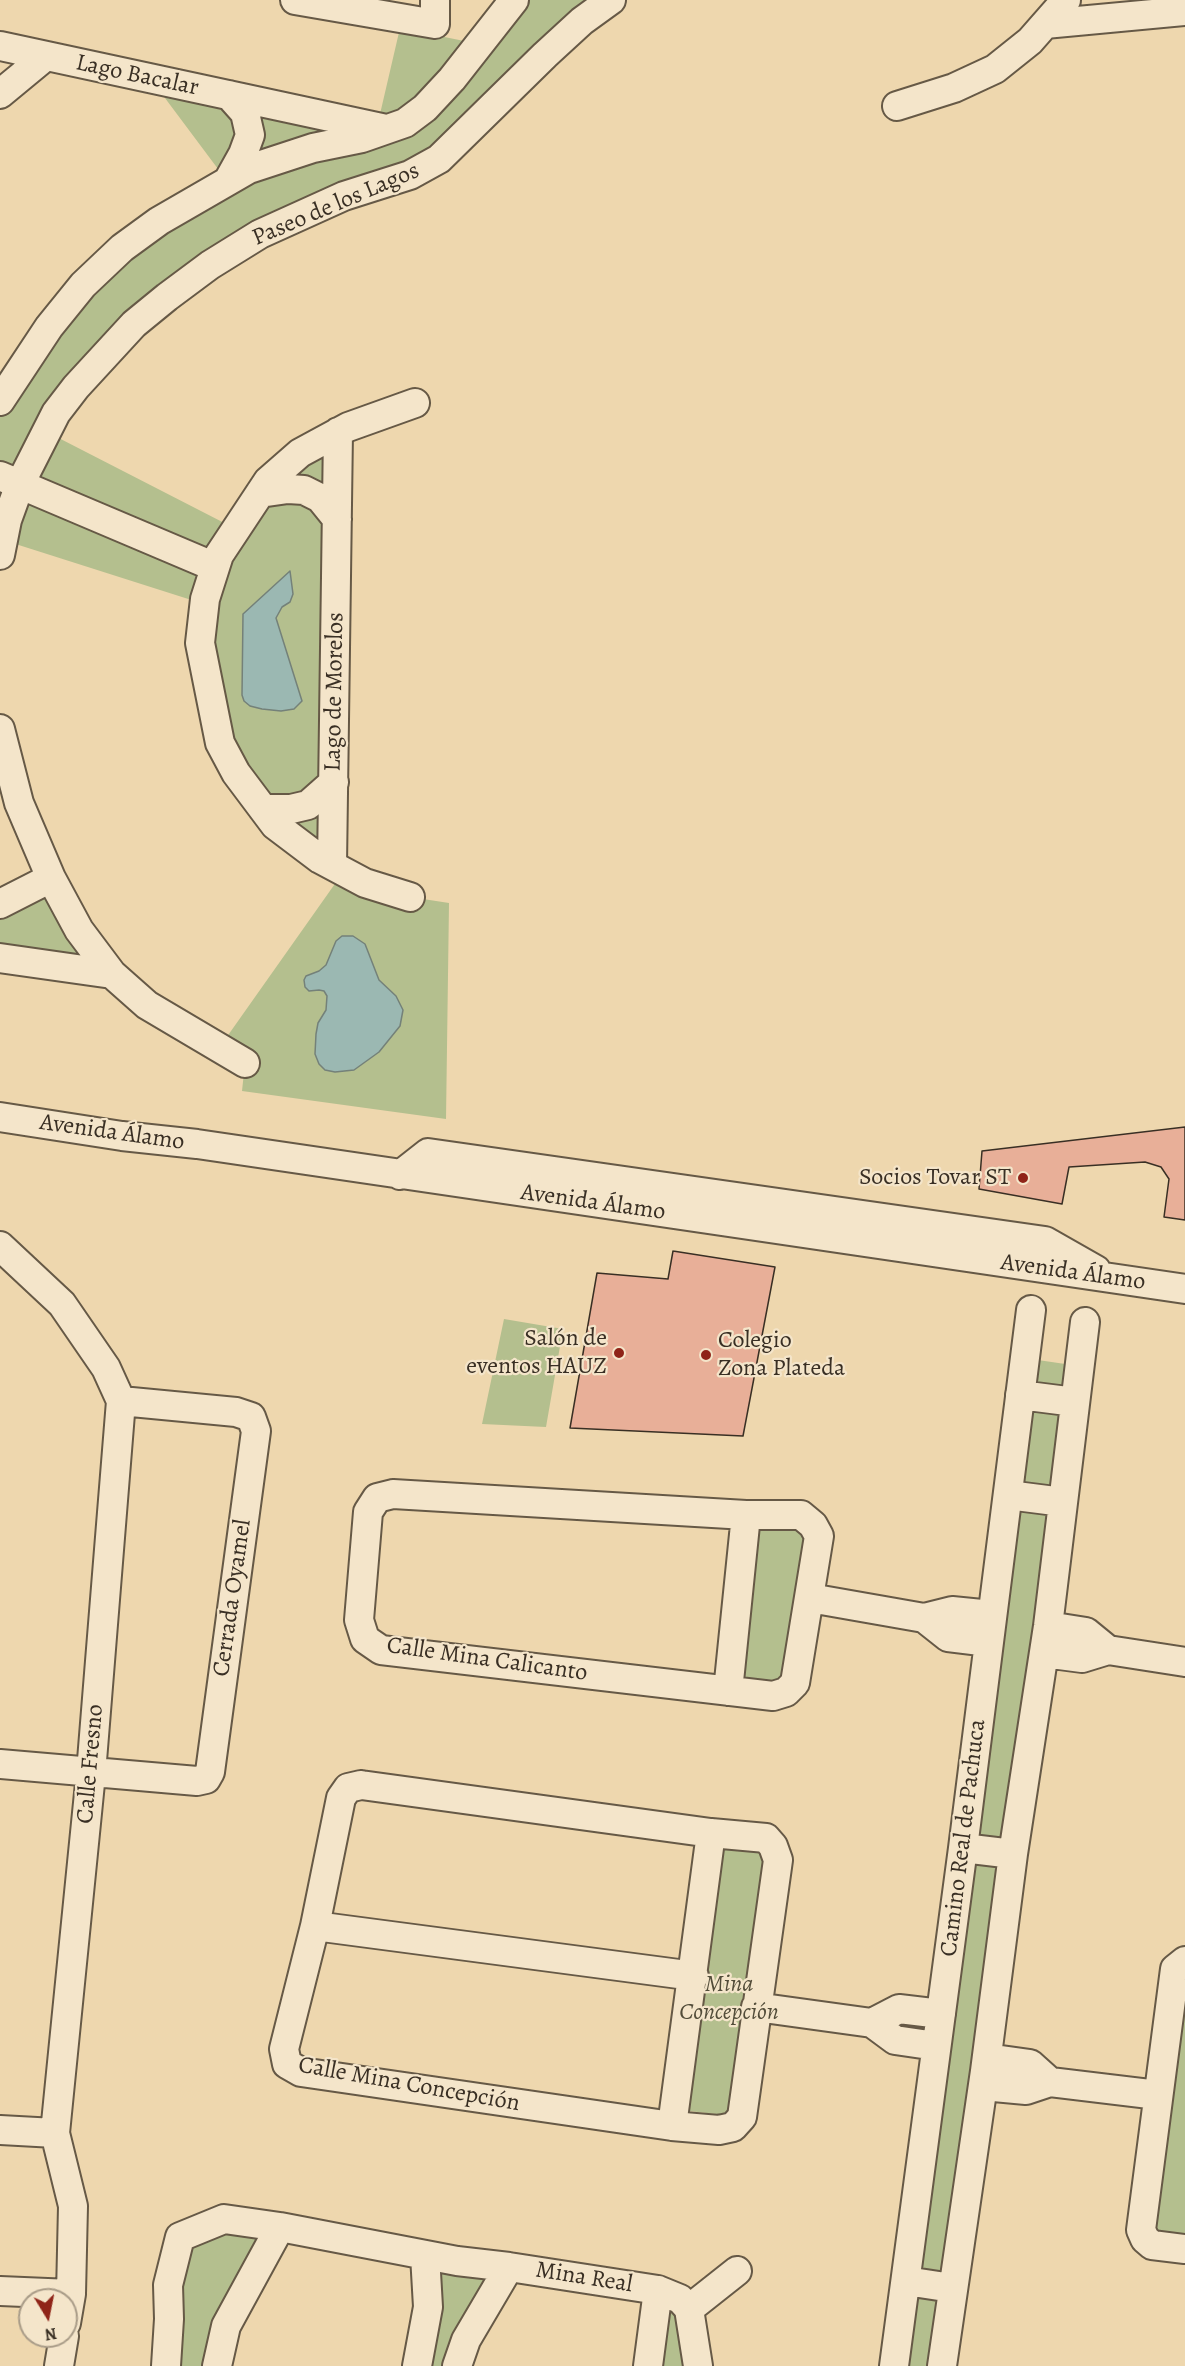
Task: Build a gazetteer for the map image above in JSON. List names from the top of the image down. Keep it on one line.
{"streets":{"street":["Lago Bacalar","Paseo de los Lagos","Lago de Morelos","Avenida Álamo","Cerrada Oyamel","Calle Mina Calicanto","Calle Fresno","Camino Real de Pachuca","Calle Mina Concepción","Mina Real"]},"crossings":[["Lago Bacalar","Paseo de los Lagos"],["Cerrada Oyamel","Calle Fresno"]],"parks":["Mina Concepción"],"places":["Socios Tovar ST","Salón de eventos HAUZ","Colegio Zona Plateda"],"north":"bottom"}
